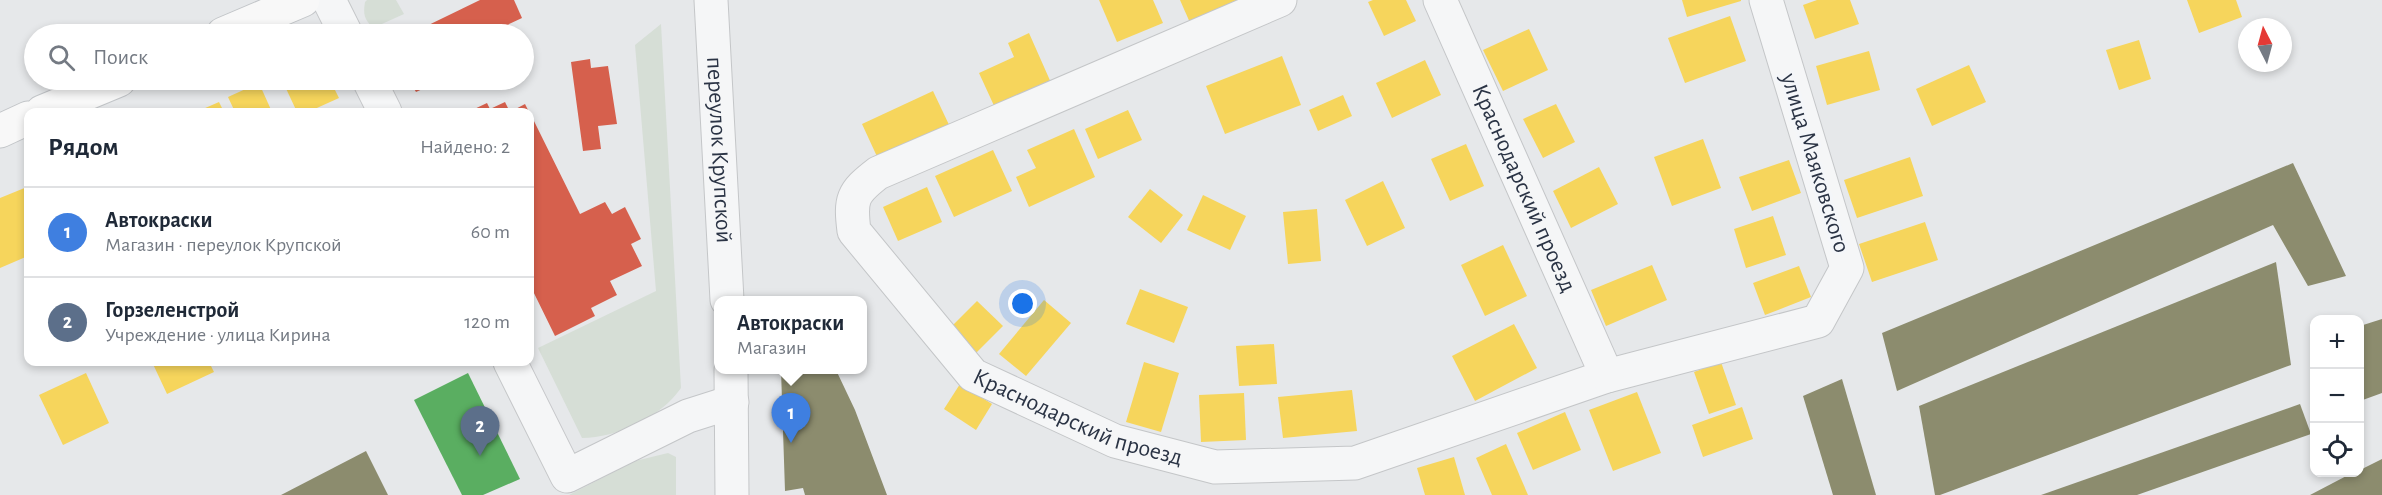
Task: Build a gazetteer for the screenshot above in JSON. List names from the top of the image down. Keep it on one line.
{"streets":{"street":["переулок Крупской","улица Маяковского","Краснодарский проезд"]},"crossings":[["улица Маяковского","Краснодарский проезд"]],"north":"top","page":{"search":"Поиск","heading":["Рядом","Найдено: 2"],"list":[{"mark":"1","name":"Автокраски","note":"Магазин · переулок Крупской","value":"60 m"},{"mark":"2","name":"Горзеленстрой","note":"Учреждение · улица Кирина","value":"120 m"}],"popup":["Автокраски","Магазин"],"map_buttons":["+","−"],"pins":["1","2"]}}
